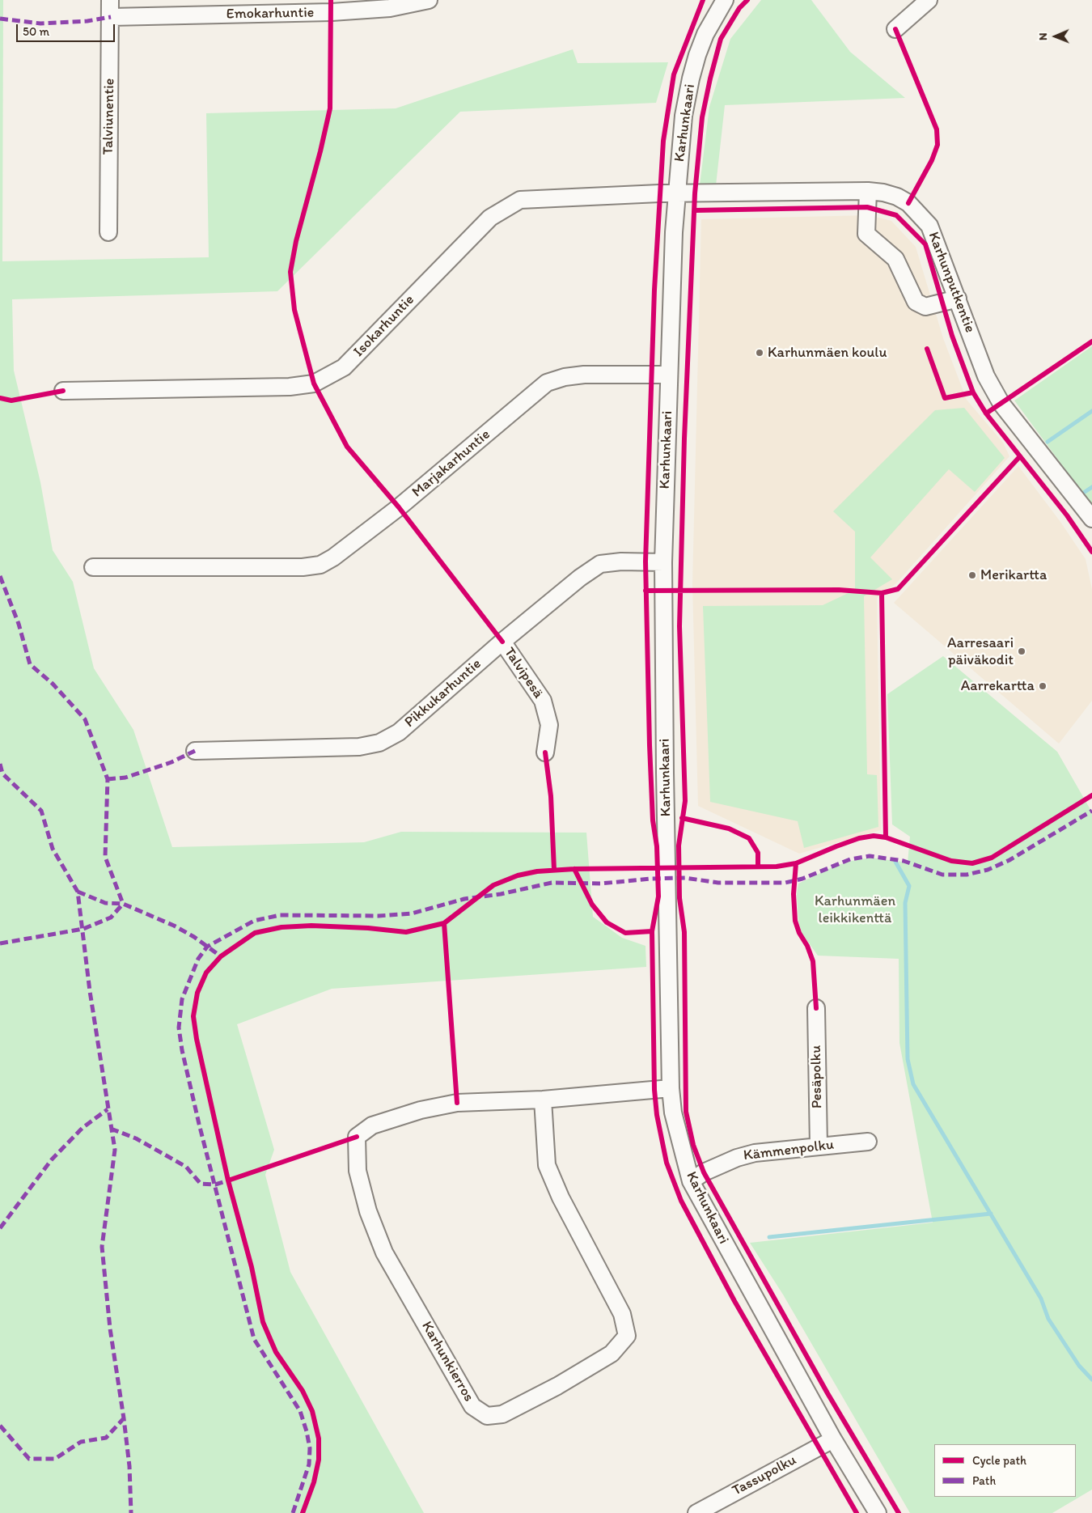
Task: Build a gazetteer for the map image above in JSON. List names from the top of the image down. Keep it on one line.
{"streets":{"street":["Emokarhuntie","Talviunentie","Karhunkaari","Karhunputkentie","Isokarhuntie","Marjakarhuntie","Talvipesä","Pikkukarhuntie","Pesäpolku","Kämmenpolku","Karhunkierros","Tassupolku"]},"crossings":[["Emokarhuntie","Talviunentie"],["Karhunkaari","Karhunputkentie"],["Karhunkaari","Isokarhuntie"],["Karhunkaari","Marjakarhuntie"],["Karhunkaari","Pikkukarhuntie"],["Karhunkaari","Kämmenpolku"],["Karhunkaari","Karhunkierros"],["Karhunkaari","Tassupolku"],["Karhunputkentie","Isokarhuntie"],["Talvipesä","Pikkukarhuntie"],["Pesäpolku","Kämmenpolku"]],"parks":["Karhunmäen leikkikenttä"],"places":["Karhunmäen koulu","Merikartta","Aarresaari päiväkodit","Aarrekartta"],"legend":["Cycle path","Path"],"scale_bar":"50 m","north":"left"}
